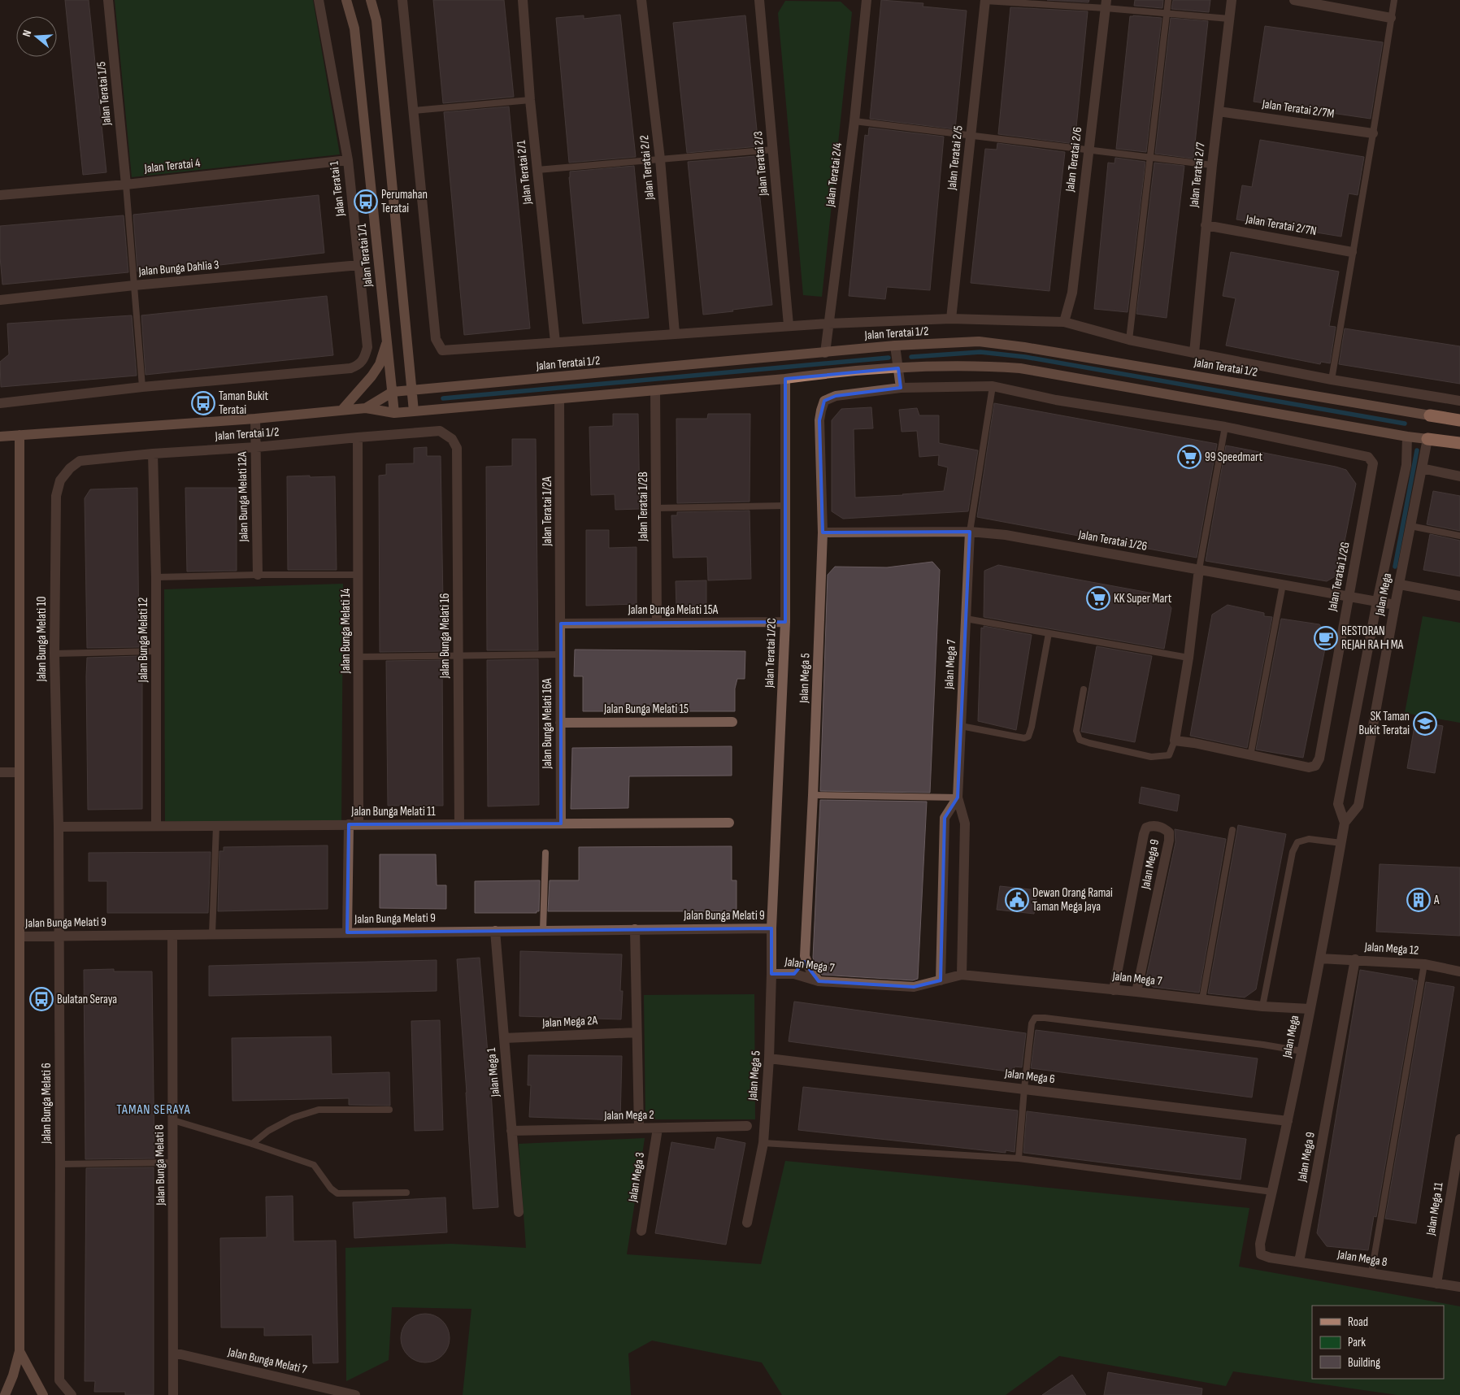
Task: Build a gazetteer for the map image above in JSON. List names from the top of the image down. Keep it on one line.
{"streets":{"main road":["Jalan Teratai 1/1","Jalan Teratai 1/2"],"street":["Jalan Teratai 1/5","Jalan Teratai 2/7M","Jalan Teratai 2/5","Jalan Teratai 2/6","Jalan Teratai 2/3","Jalan Teratai 4","Jalan Teratai 2/2","Jalan Teratai 2/1","Jalan Teratai 2/4","Jalan Teratai 2/7","Jalan Teratai 1","Jalan Teratai 2/7N","Jalan Bunga Dahlia 3","Jalan Bunga Melati 12A","Jalan Teratai 1/2B","Jalan Teratai 1/2A","Jalan Teratai 1/26","Jalan Teratai 1/2G","Jalan Mega","Jalan Bunga Melati 15A","Jalan Bunga Melati 14","Jalan Bunga Melati 16","Jalan Bunga Melati 10","Jalan Bunga Melati 12","Jalan Teratai 1/2C","Jalan Mega 7","Jalan Mega 5","Jalan Bunga Melati 15","Jalan Bunga Melati 16A","Jalan Bunga Melati 11","Jalan Mega 9","Jalan Bunga Melati 9","Jalan Mega 12","Jalan Mega 2A","Jalan Mega 1","Jalan Mega 6","Jalan Bunga Melati 6","Jalan Mega 2","Jalan Bunga Melati 8","Jalan Mega 3","Jalan Mega 11","Jalan Mega 8","Jalan Bunga Melati 7"]},"crossings":[["Jalan Teratai 1/5","Jalan Teratai 4"],["Jalan Teratai 2/7M","Jalan Teratai 2/7"],["Jalan Teratai 2/5","Jalan Teratai 1/2"],["Jalan Teratai 2/6","Jalan Teratai 1/2"],["Jalan Teratai 2/3","Jalan Teratai 1/2"],["Jalan Teratai 4","Jalan Teratai 1"],["Jalan Teratai 2/2","Jalan Teratai 1/2"],["Jalan Teratai 2/1","Jalan Teratai 1/2"],["Jalan Teratai 2/4","Jalan Teratai 1/2"],["Jalan Teratai 2/7","Jalan Teratai 2/7N"],["Jalan Teratai 2/7","Jalan Teratai 1/2"],["Jalan Teratai 1","Jalan Bunga Dahlia 3"],["Jalan Teratai 1/1","Jalan Teratai 1/2"],["Jalan Teratai 1/2","Jalan Bunga Melati 12A"],["Jalan Teratai 1/2","Jalan Teratai 1/2B"],["Jalan Teratai 1/2","Jalan Teratai 1/2A"],["Jalan Teratai 1/2","Jalan Mega"],["Jalan Teratai 1/2","Jalan Bunga Melati 14"],["Jalan Teratai 1/2","Jalan Bunga Melati 16"],["Jalan Teratai 1/2","Jalan Bunga Melati 10"],["Jalan Teratai 1/2","Jalan Bunga Melati 12"],["Jalan Teratai 1/2","Jalan Teratai 1/2C"],["Jalan Teratai 1/2B","Jalan Bunga Melati 15A"],["Jalan Teratai 1/2A","Jalan Bunga Melati 15A"],["Jalan Teratai 1/2A","Jalan Bunga Melati 16A"],["Jalan Teratai 1/26","Jalan Teratai 1/2G"],["Jalan Teratai 1/26","Jalan Mega"],["Jalan Teratai 1/26","Jalan Mega 7"],["Jalan Teratai 1/26","Jalan Mega 5"],["Jalan Mega","Jalan Mega 7"],["Jalan Mega","Jalan Mega 12"],["Jalan Mega","Jalan Mega 6"],["Jalan Mega","Jalan Mega 8"],["Jalan Bunga Melati 15A","Jalan Teratai 1/2C"],["Jalan Bunga Melati 15A","Jalan Bunga Melati 16A"],["Jalan Bunga Melati 14","Jalan Bunga Melati 11"],["Jalan Bunga Melati 14","Jalan Bunga Melati 9"],["Jalan Bunga Melati 16","Jalan Bunga Melati 11"],["Jalan Bunga Melati 10","Jalan Bunga Melati 11"],["Jalan Bunga Melati 10","Jalan Bunga Melati 6"],["Jalan Bunga Melati 12","Jalan Bunga Melati 11"],["Jalan Teratai 1/2C","Jalan Mega 5"],["Jalan Teratai 1/2C","Jalan Bunga Melati 9"],["Jalan Mega 7","Jalan Mega 5"],["Jalan Mega 7","Jalan Mega 9"],["Jalan Mega 5","Jalan Bunga Melati 9"],["Jalan Mega 5","Jalan Mega 6"],["Jalan Bunga Melati 15","Jalan Bunga Melati 16A"],["Jalan Bunga Melati 16A","Jalan Bunga Melati 11"],["Jalan Bunga Melati 11","Jalan Bunga Melati 6"],["Jalan Mega 9","Jalan Mega 12"],["Jalan Mega 9","Jalan Mega 8"],["Jalan Bunga Melati 9","Jalan Mega 1"],["Jalan Bunga Melati 9","Jalan Bunga Melati 6"],["Jalan Bunga Melati 9","Jalan Bunga Melati 8"],["Jalan Mega 2A","Jalan Mega 1"],["Jalan Mega 1","Jalan Mega 2"],["Jalan Mega 2","Jalan Mega 3"],["Jalan Bunga Melati 8","Jalan Bunga Melati 7"],["Jalan Mega 11","Jalan Mega 8"]],"districts":["TAMAN SERAYA"],"places":{"bus stop":["Perumahan Teratai","Taman Bukit Teratai","Bulatan Seraya"],"supermarket":["99 Speedmart","KK Super Mart"],"cafe":["RESTORAN REJAH RAＨMA"],"school or university":["SK Taman Bukit Teratai"],"public building":["Dewan Orang Ramai Taman Mega Jaya"],"building":["A"]},"legend":["Road","Park","Building"],"north":"left"}
